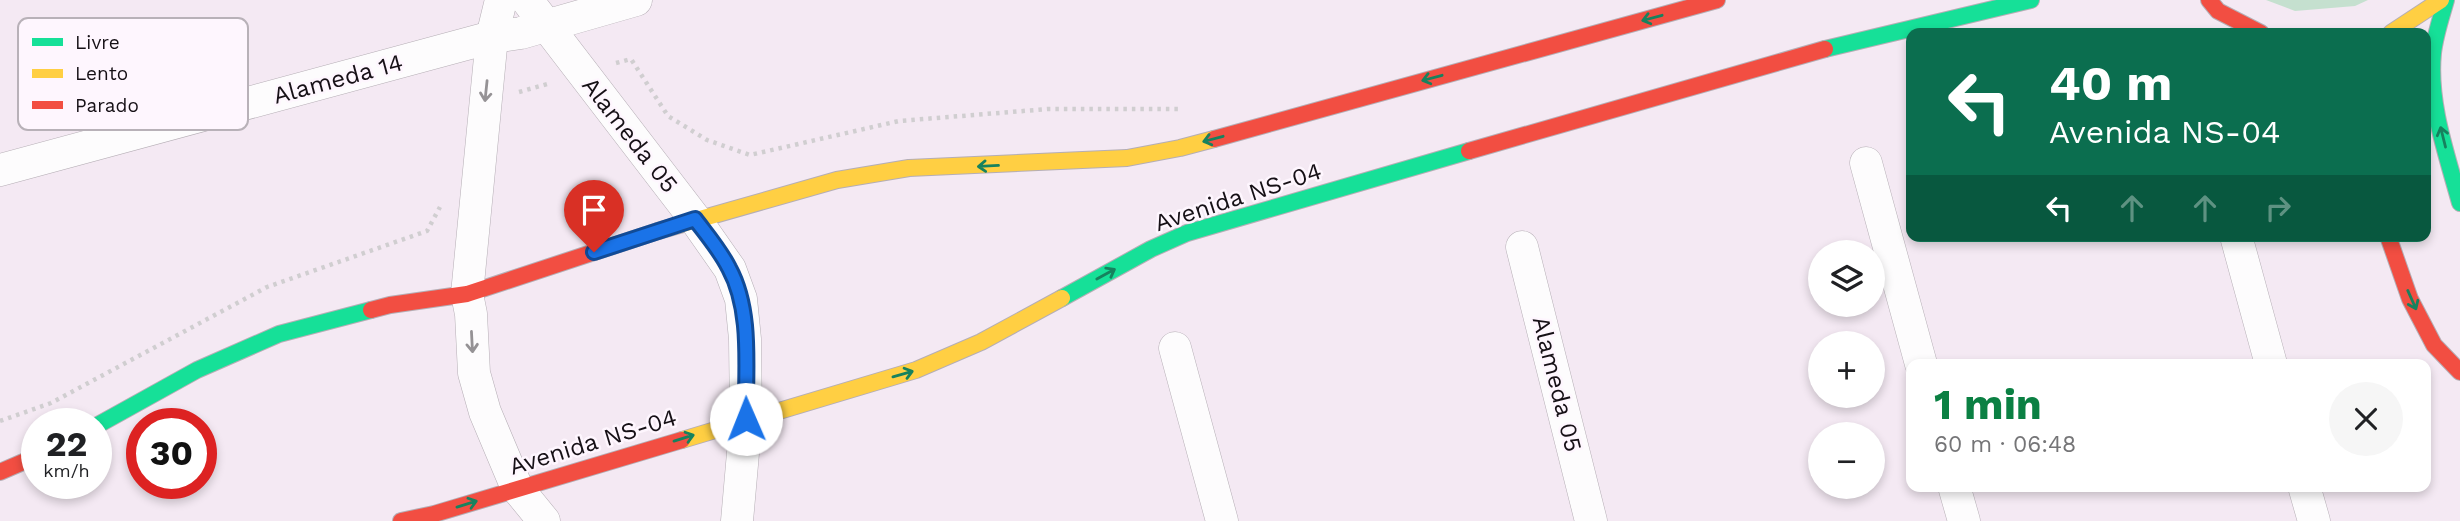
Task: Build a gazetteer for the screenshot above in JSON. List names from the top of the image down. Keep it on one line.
{"streets":{"street":["Alameda 14","Alameda 05","Avenida NS-04"]},"crossings":[["Alameda 14","Alameda 05"],["Alameda 05","Avenida NS-04"]],"legend":["Livre","Lento","Parado"],"page":{"turn":["40 m","Avenida NS-04"],"map_buttons":["+","−"],"heading":["1 min","60 m · 06:48"],"speed":"22 km/h","limit":"30"}}
